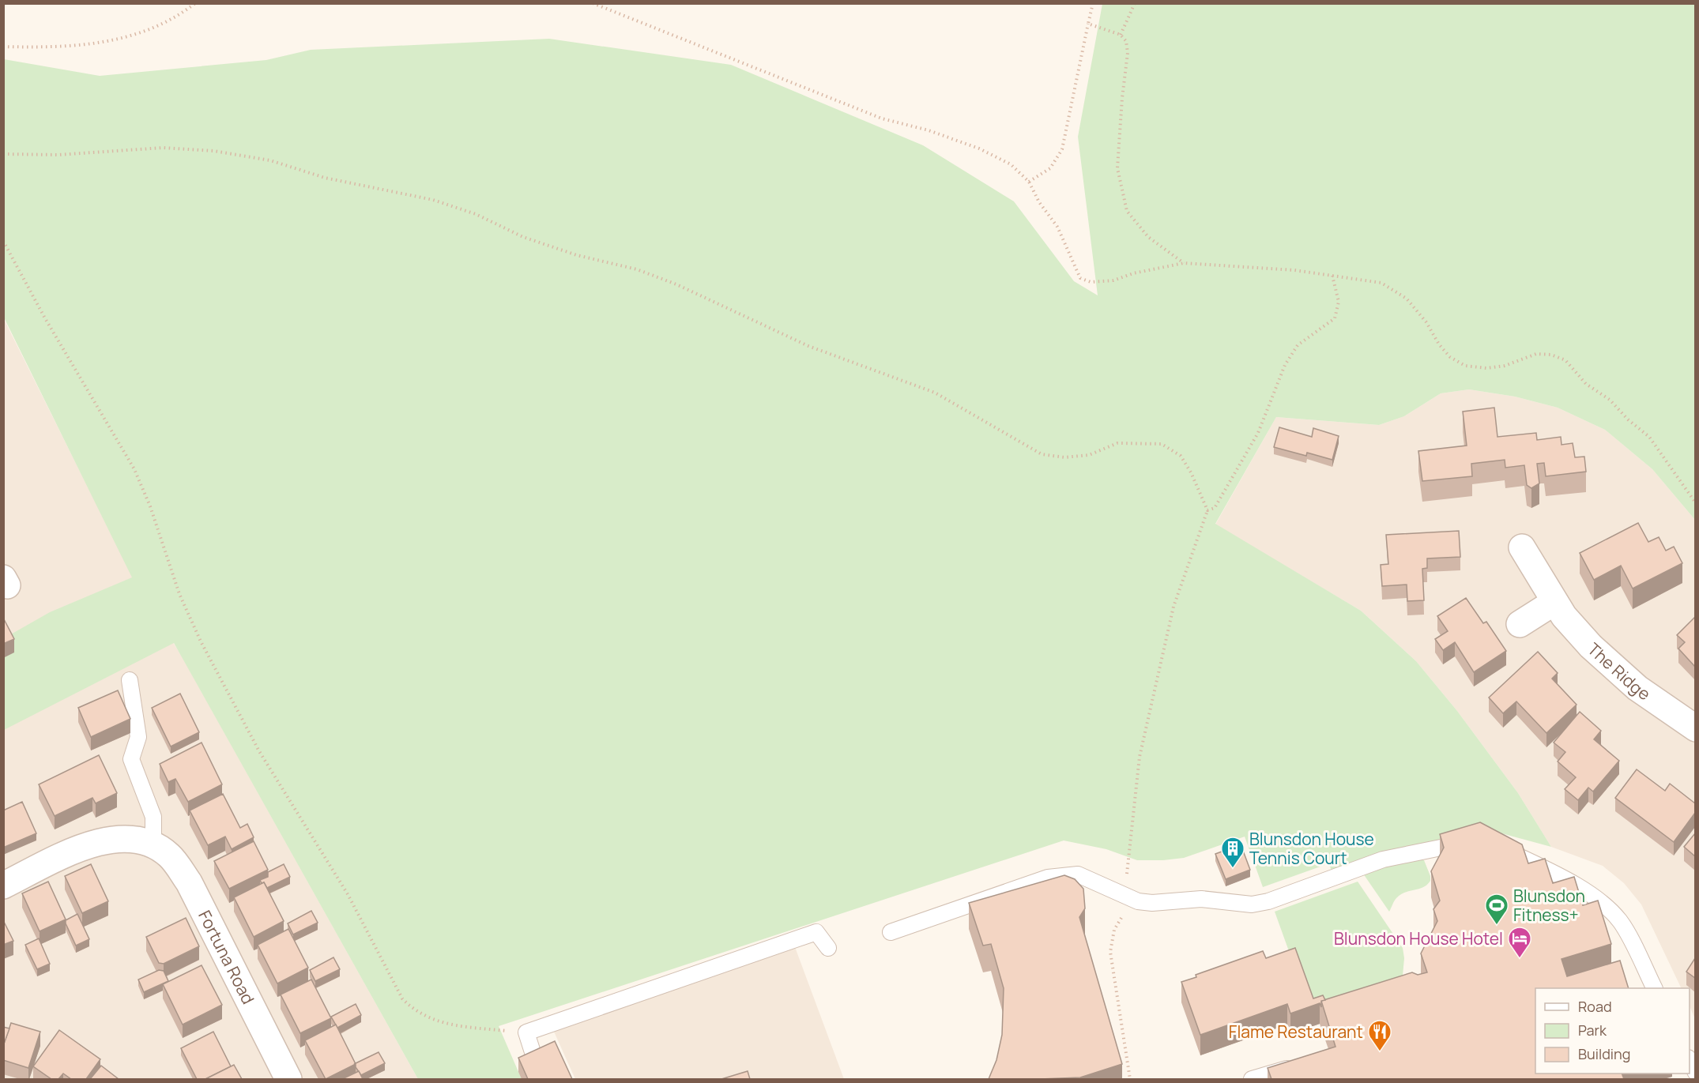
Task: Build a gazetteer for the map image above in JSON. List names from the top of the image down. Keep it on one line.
{"streets":{"street":["The Ridge","Fortuna Road"]},"places":{"building":["Blunsdon House Tennis Court"],"sports":["Blunsdon Fitness+"],"hotel":["Blunsdon House Hotel"],"restaurant":["Flame Restaurant"]},"legend":["Road","Park","Building"]}
